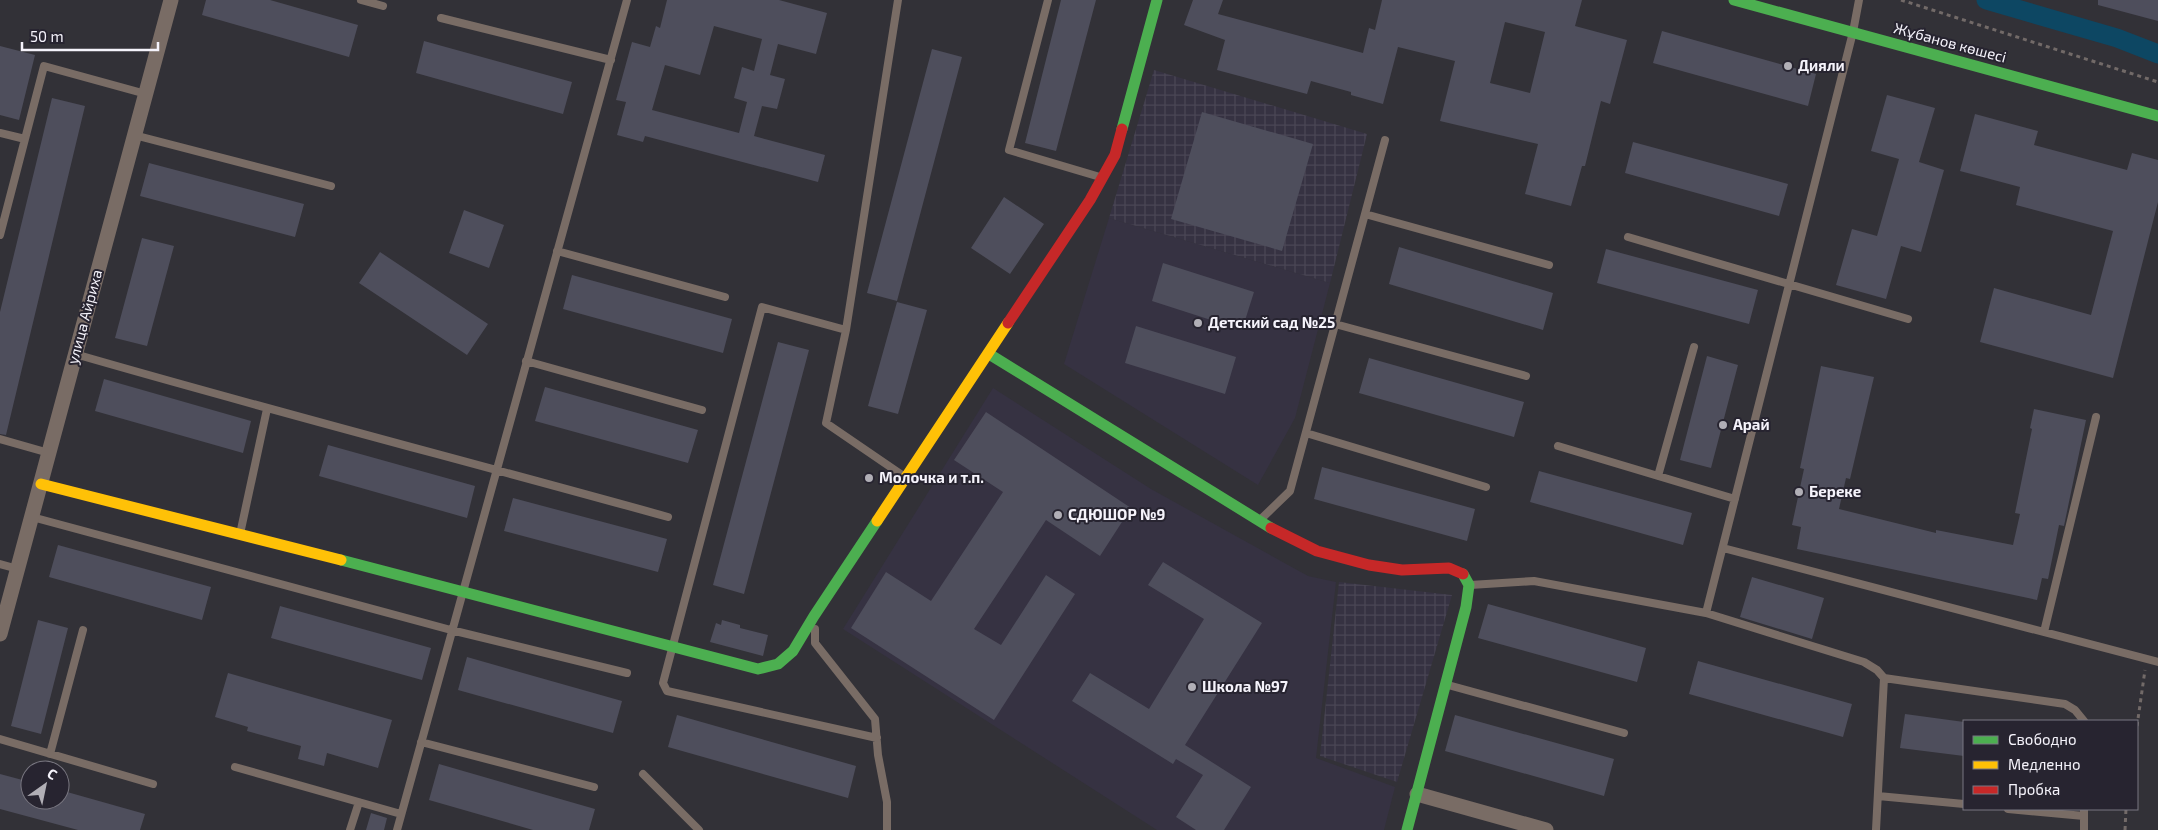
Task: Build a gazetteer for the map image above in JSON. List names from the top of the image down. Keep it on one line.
{"streets":{"street":["Жұбанов көшесі","улица Айриха"]},"places":["Дияли","Детский сад №25","Арай","Молочка и т.п.","Береке","СДЮШОР №9","Школа №97"],"legend":["Свободно","Медленно","Пробка"],"scale_bar":"50 m","north":"top right"}
